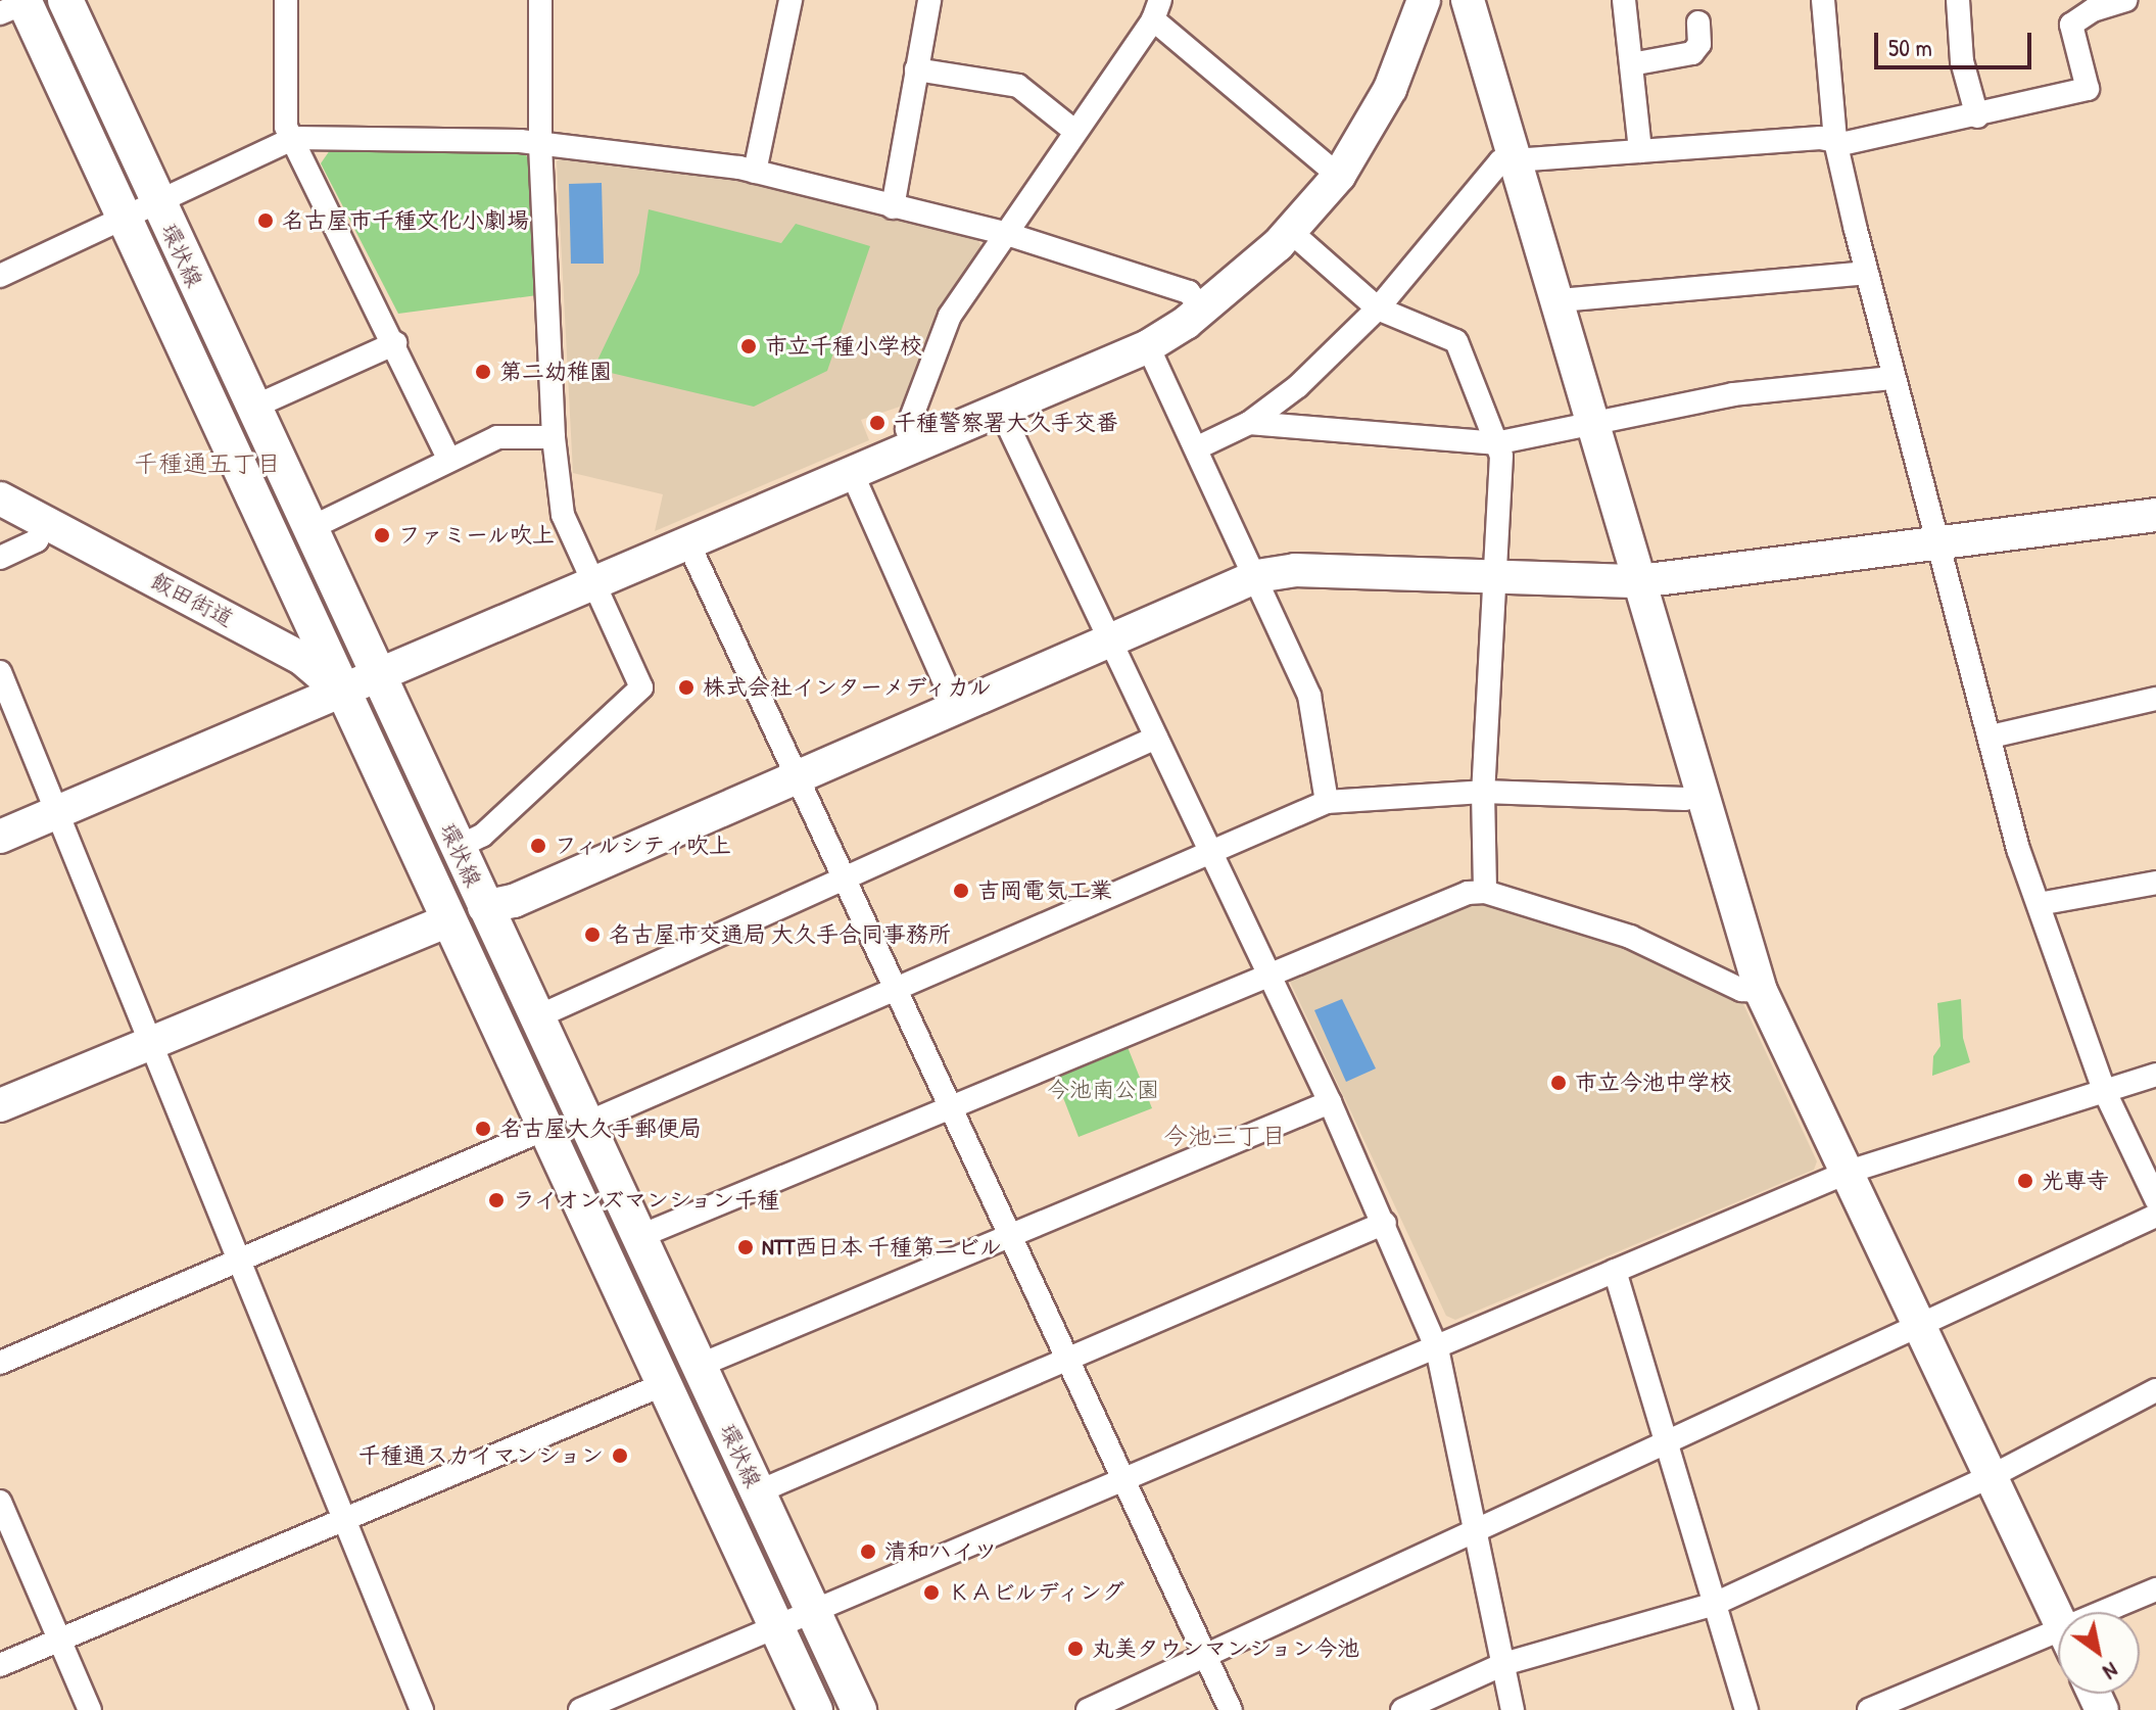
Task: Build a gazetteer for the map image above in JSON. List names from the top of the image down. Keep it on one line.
{"streets":{"main road":["環状線"],"street":["飯田街道"]},"crossings":[["環状線","飯田街道"]],"districts":["千種通五丁目","今池三丁目"],"parks":["今池南公園"],"places":["名古屋市千種文化小劇場","市立千種小学校","第二幼稚園","千種警察署大久手交番","ファミール吹上","株式会社インターメディカル","フィルシティ吹上","吉岡電気工業","名古屋市交通局 大久手合同事務所","市立今池中学校","名古屋大久手郵便局","光専寺","ライオンズマンション千種","NTT西日本 千種第二ビル","千種通スカイマンション","清和ハイツ","ＫＡビルディング","丸美タウンマンション今池"],"scale_bar":"50 m","north":"bottom right"}
